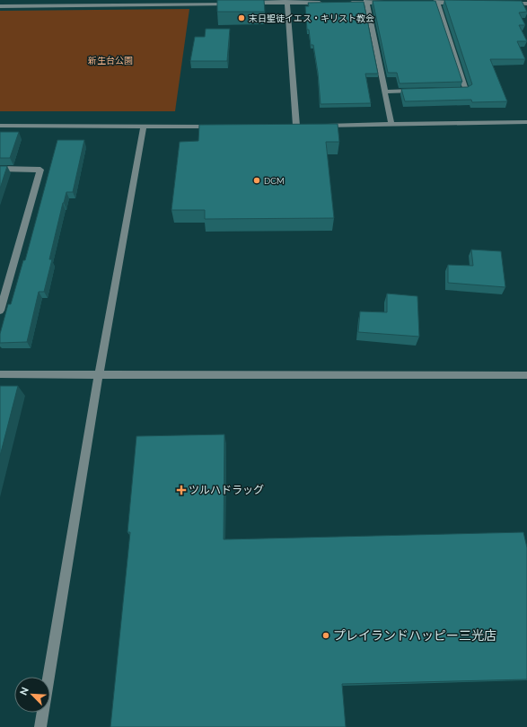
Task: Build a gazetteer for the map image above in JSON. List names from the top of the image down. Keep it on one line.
{"parks":["新生台公園"],"places":{"other":["末日聖徒イエス・キリスト教会","DCM","プレイランドハッピー三光店"],"health":["ツルハドラッグ"]},"north":"top left"}
